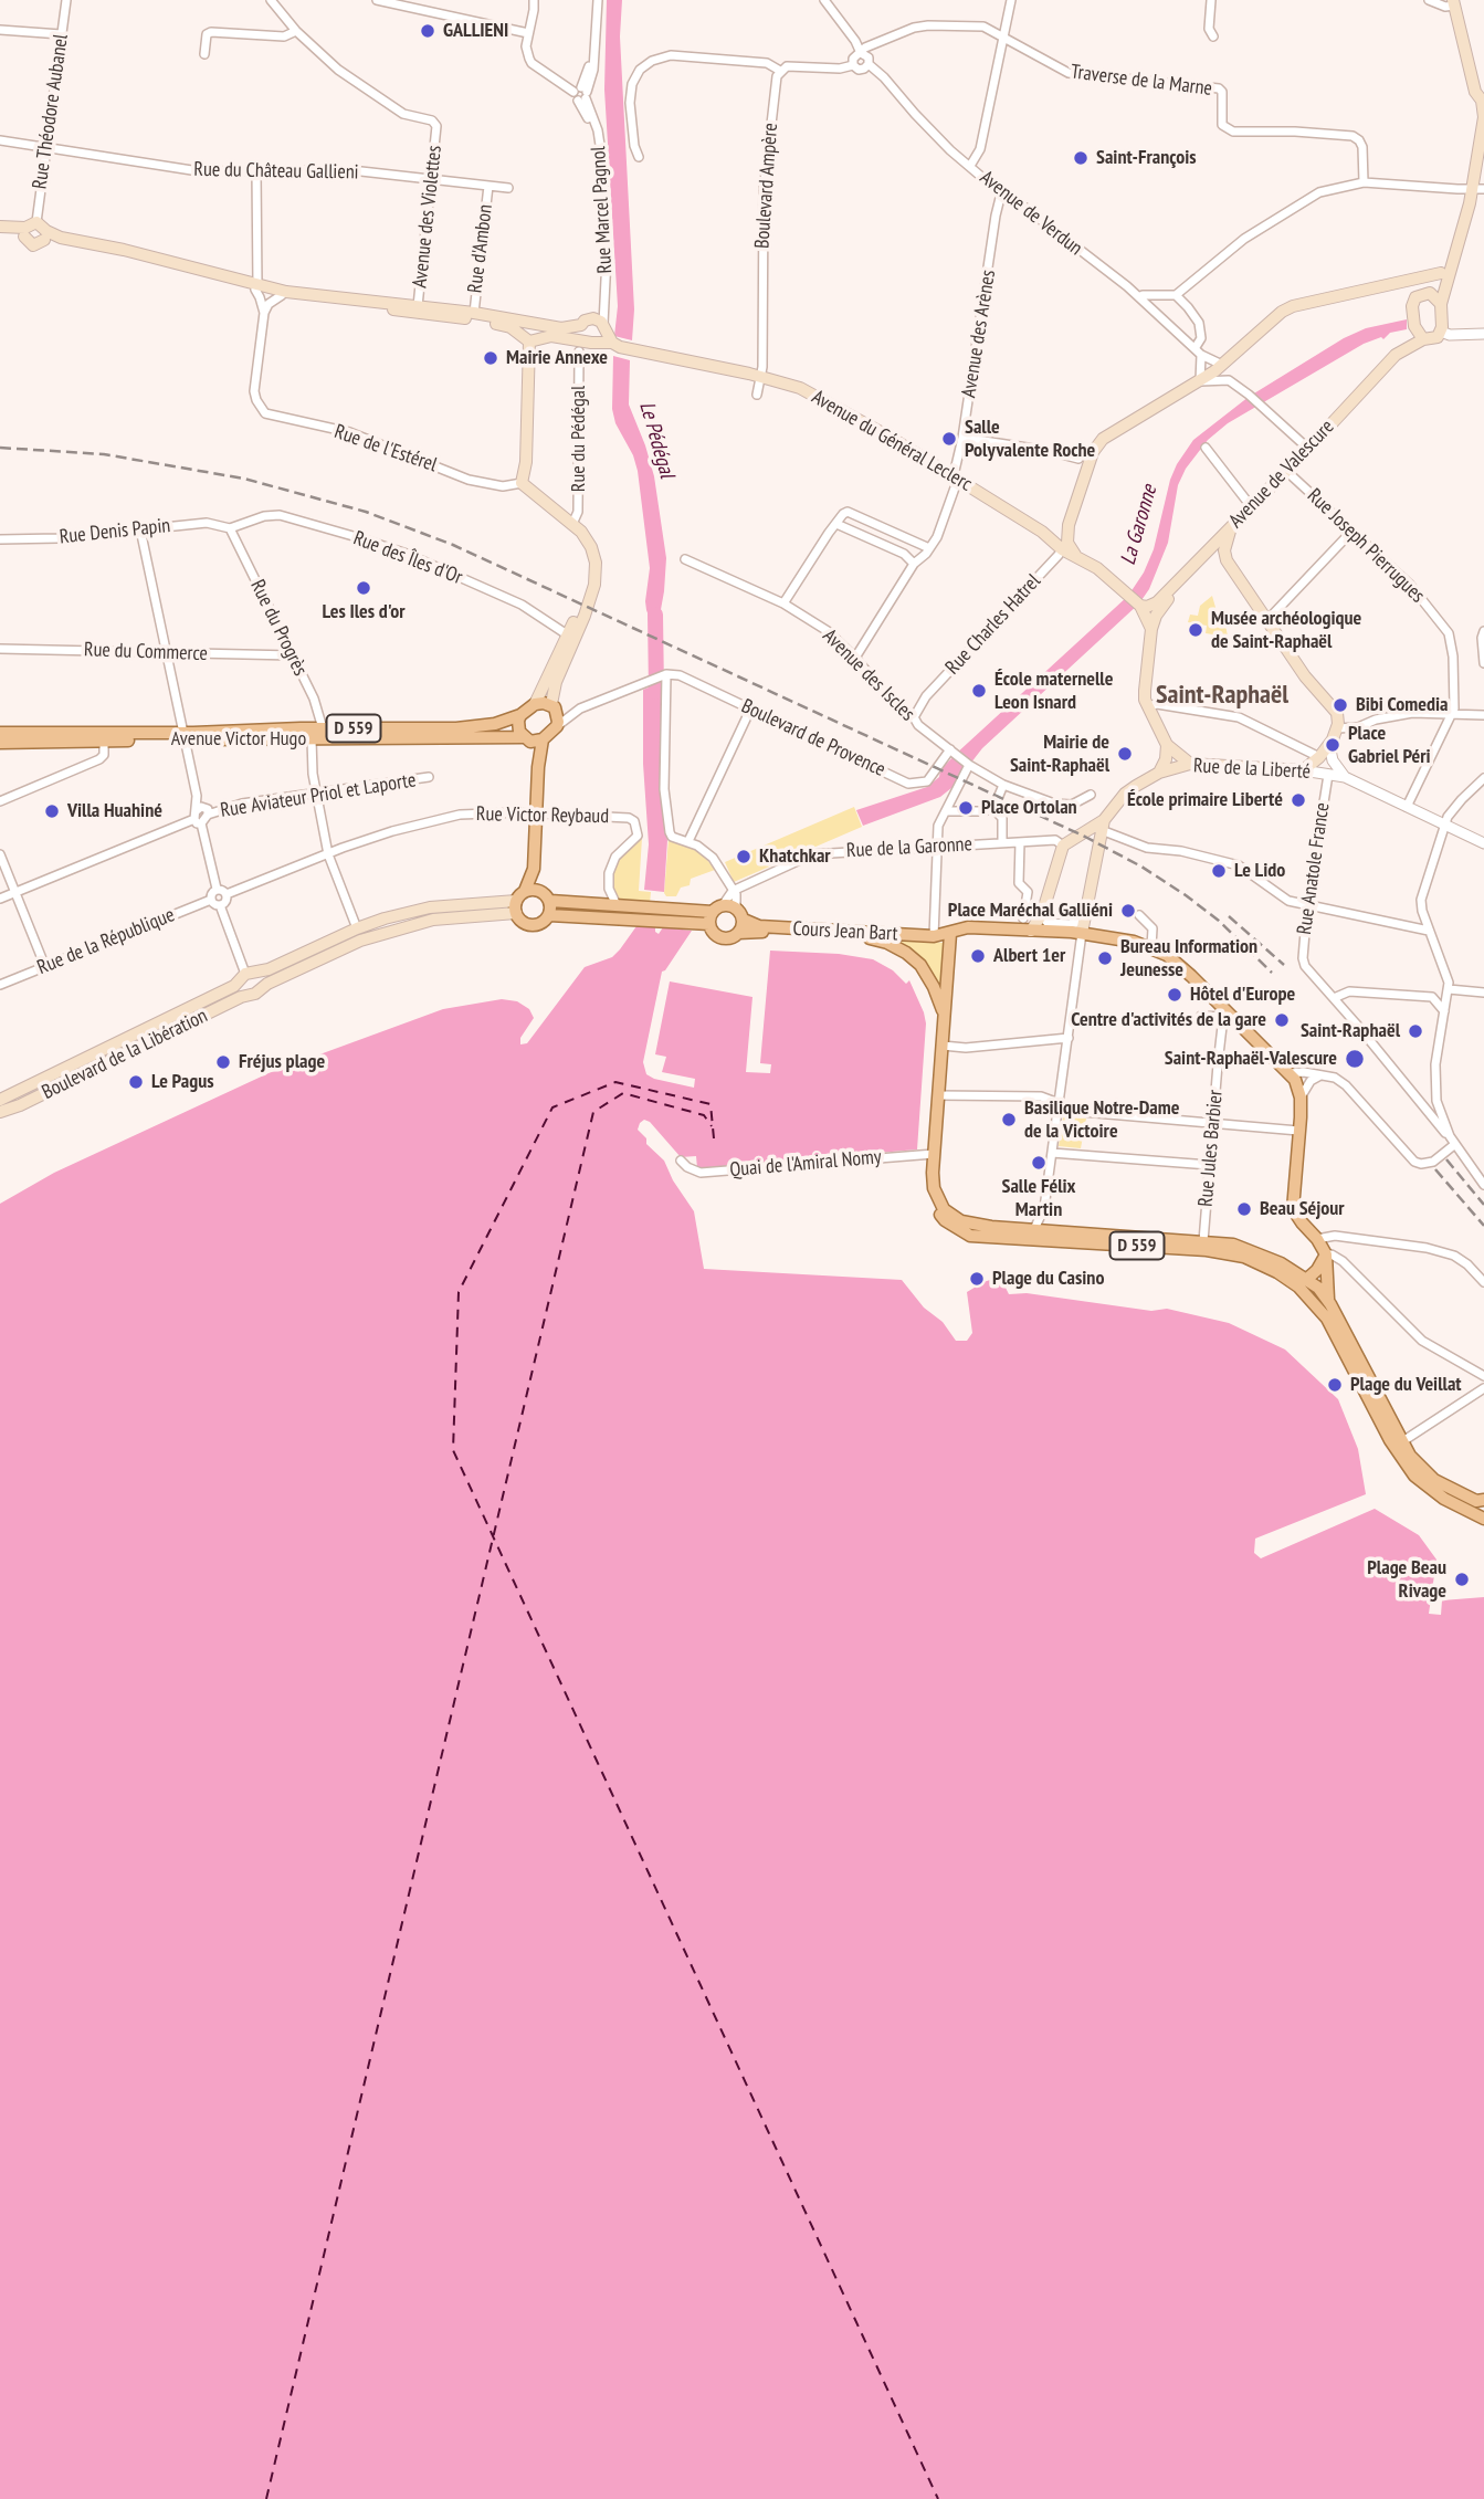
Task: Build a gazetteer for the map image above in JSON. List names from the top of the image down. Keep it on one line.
{"streets":{"main road":["Avenue du Général Leclerc","Avenue de Valescure","D 559","Avenue Victor Hugo","Rue de la Liberté","Cours Jean Bart","Boulevard de la Libération"],"street":["Traverse de la Marne","Rue Théodore Aubanel","Rue du Château Gallieni","Boulevard Ampère","Rue Marcel Pagnol","Avenue de Verdun","Avenue des Violettes","Rue d'Ambon","Avenue des Arènes","Rue du Pédégal","Rue de l'Estérel","Rue Denis Papin","Rue Joseph Pierrugues","Rue des Îles d'Or","Rue Charles Hatrel","Rue du Progrès","Rue du Commerce","Avenue des Iscles","Boulevard de Provence","Rue Aviateur Priol et Laporte","Rue Victor Reybaud","Rue de la Garonne","Rue Anatole France","Rue de la République","Rue Jules Barbier","Quai de l'Amiral Nomy"]},"crossings":[["Traverse de la Marne","Avenue de Verdun"],["Rue Théodore Aubanel","Rue du Château Gallieni"],["Rue du Château Gallieni","Avenue des Violettes"],["Rue du Château Gallieni","Rue d'Ambon"],["Boulevard Ampère","Avenue du Général Leclerc"],["Avenue de Verdun","Avenue des Arènes"],["Avenue des Arènes","Avenue du Général Leclerc"],["Avenue des Arènes","Avenue des Iscles"],["Rue du Pédégal","Avenue du Général Leclerc"],["Avenue du Général Leclerc","Avenue de Valescure"],["Avenue du Général Leclerc","Rue Charles Hatrel"],["Avenue de Valescure","Rue Joseph Pierrugues"],["Rue Denis Papin","Rue des Îles d'Or"],["Rue Denis Papin","Rue du Progrès"],["Rue des Îles d'Or","Rue du Progrès"],["Rue Charles Hatrel","Avenue des Iscles"],["Rue du Progrès","Rue du Commerce"],["Rue du Progrès","Avenue Victor Hugo"],["Avenue des Iscles","Boulevard de Provence"],["D 559","Cours Jean Bart"],["D 559","Rue Jules Barbier"],["D 559","Quai de l'Amiral Nomy"],["Rue de la Liberté","Rue Anatole France"],["Rue Victor Reybaud","Rue de la République"]],"districts":["Saint-Raphaël"],"water":["Le Pédégal","La Garonne"],"places":["GALLIENI","Saint-François","Mairie Annexe","Salle Polyvalente Roche","Les Iles d'or","Musée archéologique de Saint-Raphaël","École maternelle Leon Isnard","Bibi Comedia","Place Gabriel Péri","Mairie de Saint-Raphaël","École primaire Liberté","Place Ortolan","Villa Huahiné","Khatchkar","Le Lido","Place Maréchal Galliéni","Albert 1er","Bureau Information Jeunesse","Hôtel d'Europe","Centre d'activités de la gare","Saint-Raphaël","Saint-Raphaël-Valescure","Fréjus plage","Le Pagus","Basilique Notre-Dame de la Victoire","Salle Félix Martin","Beau Séjour","Plage du Casino","Plage du Veillat","Plage Beau Rivage"]}
